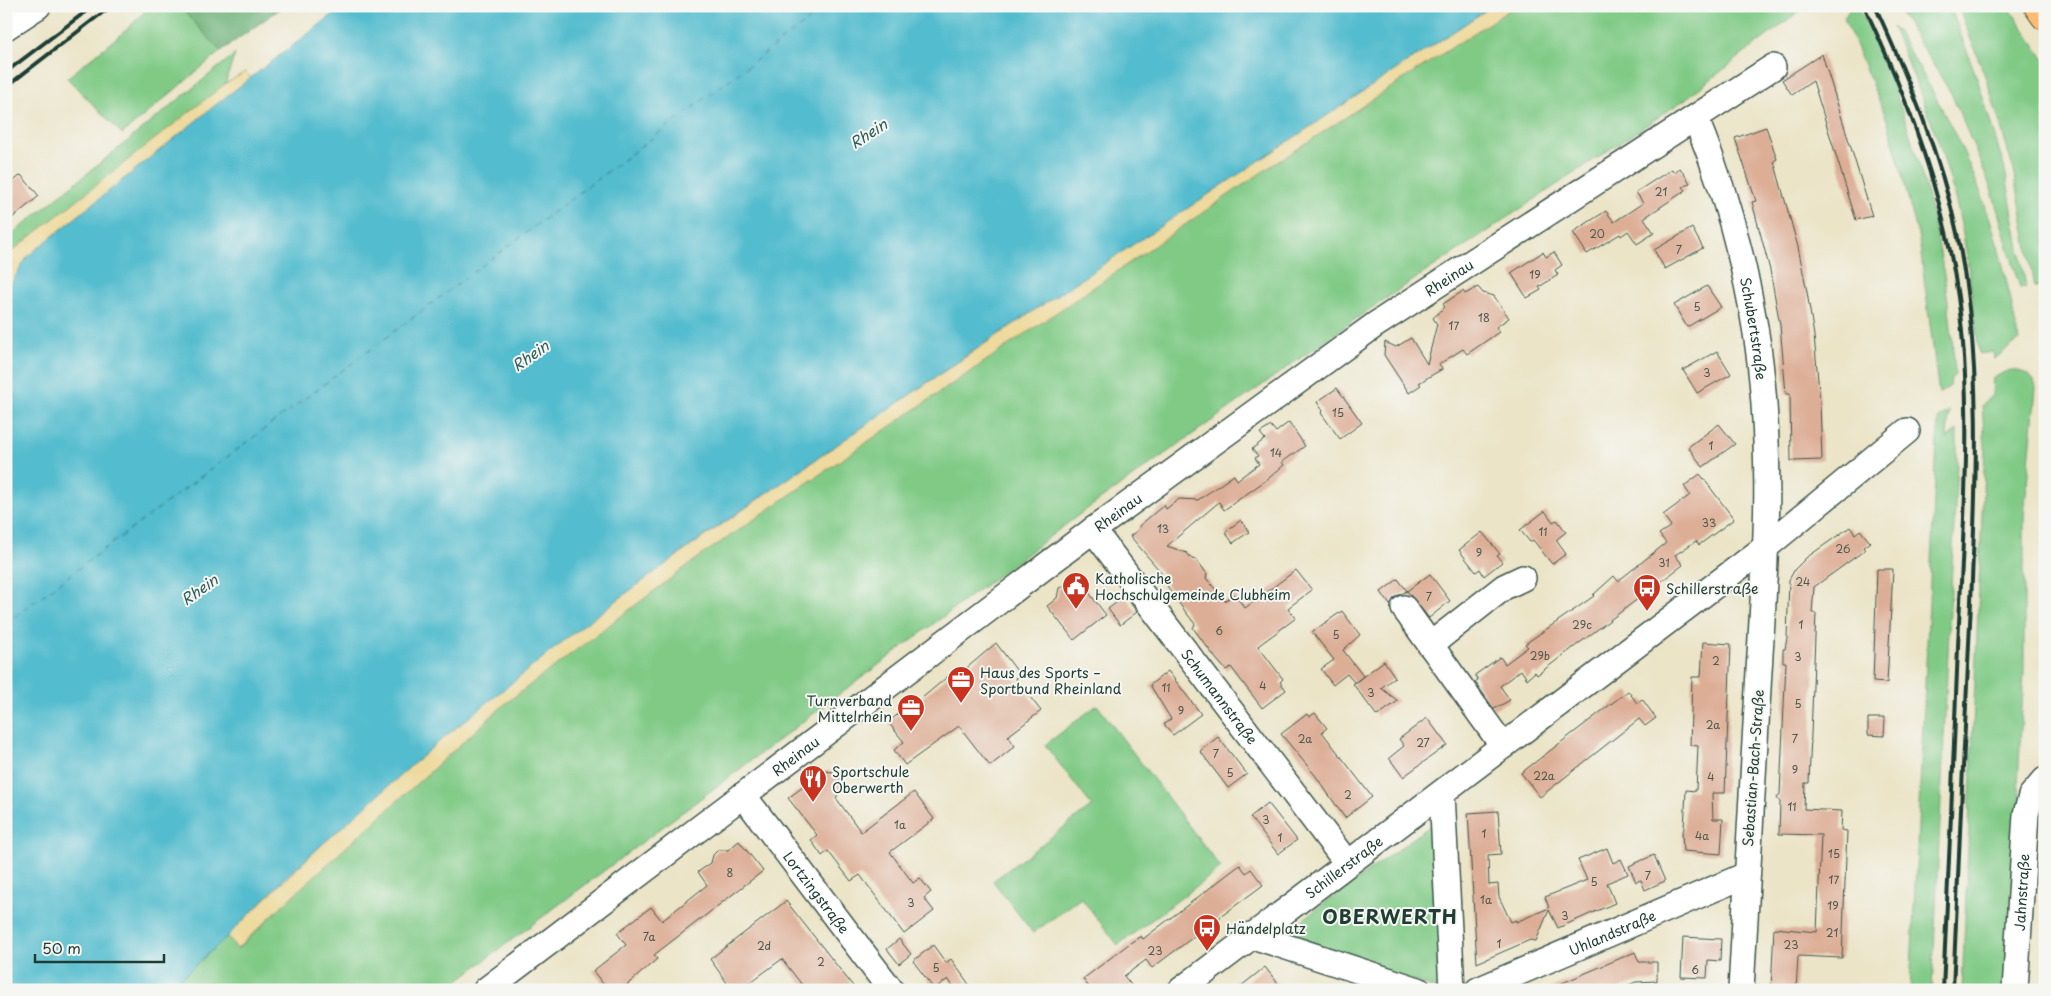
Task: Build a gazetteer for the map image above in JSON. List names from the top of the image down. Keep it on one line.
{"streets":{"street":["Rheinau","Schubertstraße","Schumannstraße","Sebastian-Bach-Straße","Schillerstraße","Lortzingstraße","Jahnstraße","Uhlandstraße"]},"crossings":[["Rheinau","Schubertstraße"],["Rheinau","Schumannstraße"],["Rheinau","Lortzingstraße"],["Schubertstraße","Sebastian-Bach-Straße"],["Schubertstraße","Schillerstraße"],["Schumannstraße","Schillerstraße"],["Sebastian-Bach-Straße","Schillerstraße"],["Sebastian-Bach-Straße","Uhlandstraße"]],"districts":["OBERWERTH"],"water":["Rhein"],"places":{"public building":["Katholische Hochschulgemeinde Clubheim"],"bus stop":["Schillerstraße","Händelplatz"],"office":["Haus des Sports – Sportbund Rheinland","Turnverband Mittelrhein"],"restaurant":["Sportschule Oberwerth"]},"house_numbers":["21","20","7","19","5","18","17","3","15","1","14","33","13","11","26","9","31","24","7","29c","1","6","5","29b","3","2","4","11","3","5","9","2a","2a","7","27","7","9","5","22a","4","2","11","3","1a","1","4a","1","15","8","7","17","5","1a","3","19","3","21","7a","1","23","2d","23","2","5","6"],"scale_bar":"50 m"}
